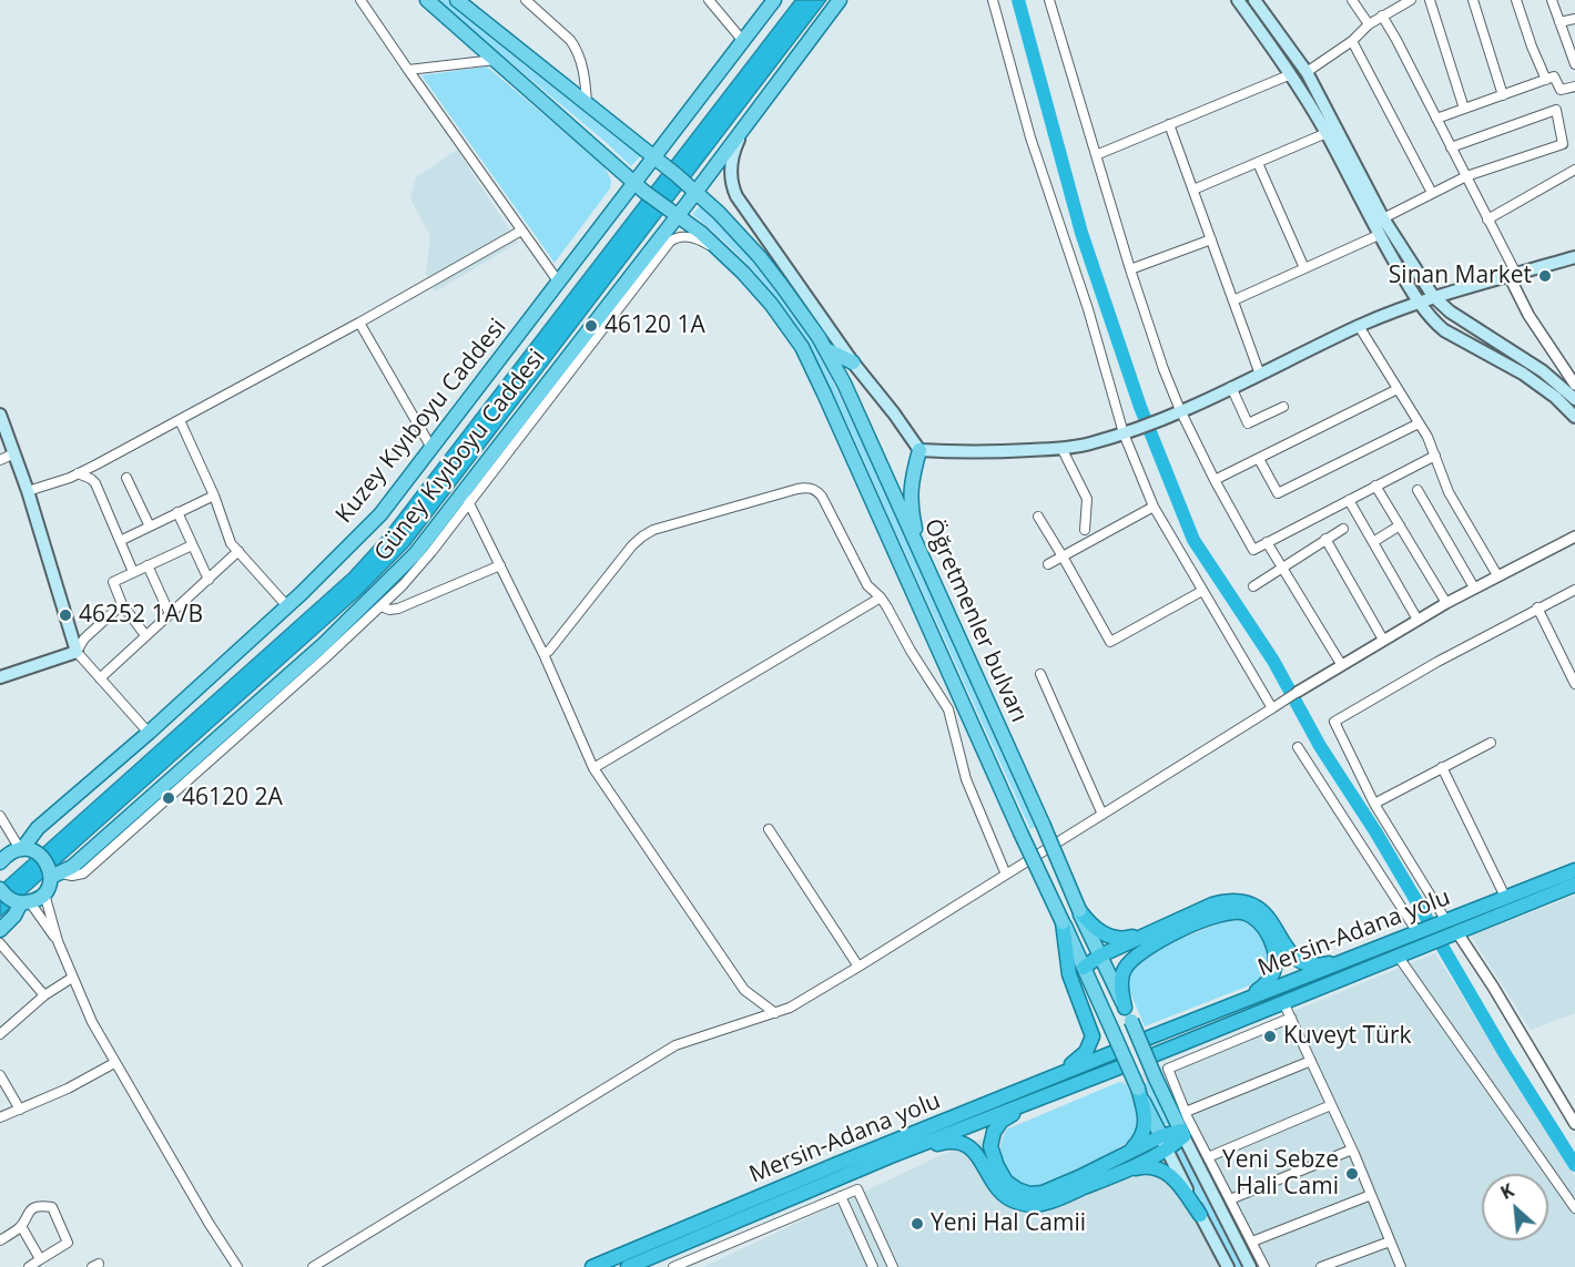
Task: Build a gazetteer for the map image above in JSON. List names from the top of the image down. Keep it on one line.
{"streets":{"highway":["Mersin-Adana yolu"],"main road":["Kuzey Kıyıboyu Caddesi","Güney Kıyıboyu Caddesi","Öğretmenler bulvarı"]},"crossings":[["Kuzey Kıyıboyu Caddesi","Öğretmenler bulvarı"],["Güney Kıyıboyu Caddesi","Öğretmenler bulvarı"],["Öğretmenler bulvarı","Mersin-Adana yolu"]],"places":["Sinan Market","46120 1A","46252 1A/B","46120 2A","Kuveyt Türk","Yeni Sebze Hali Cami","Yeni Hal Camii"],"north":"top left"}
